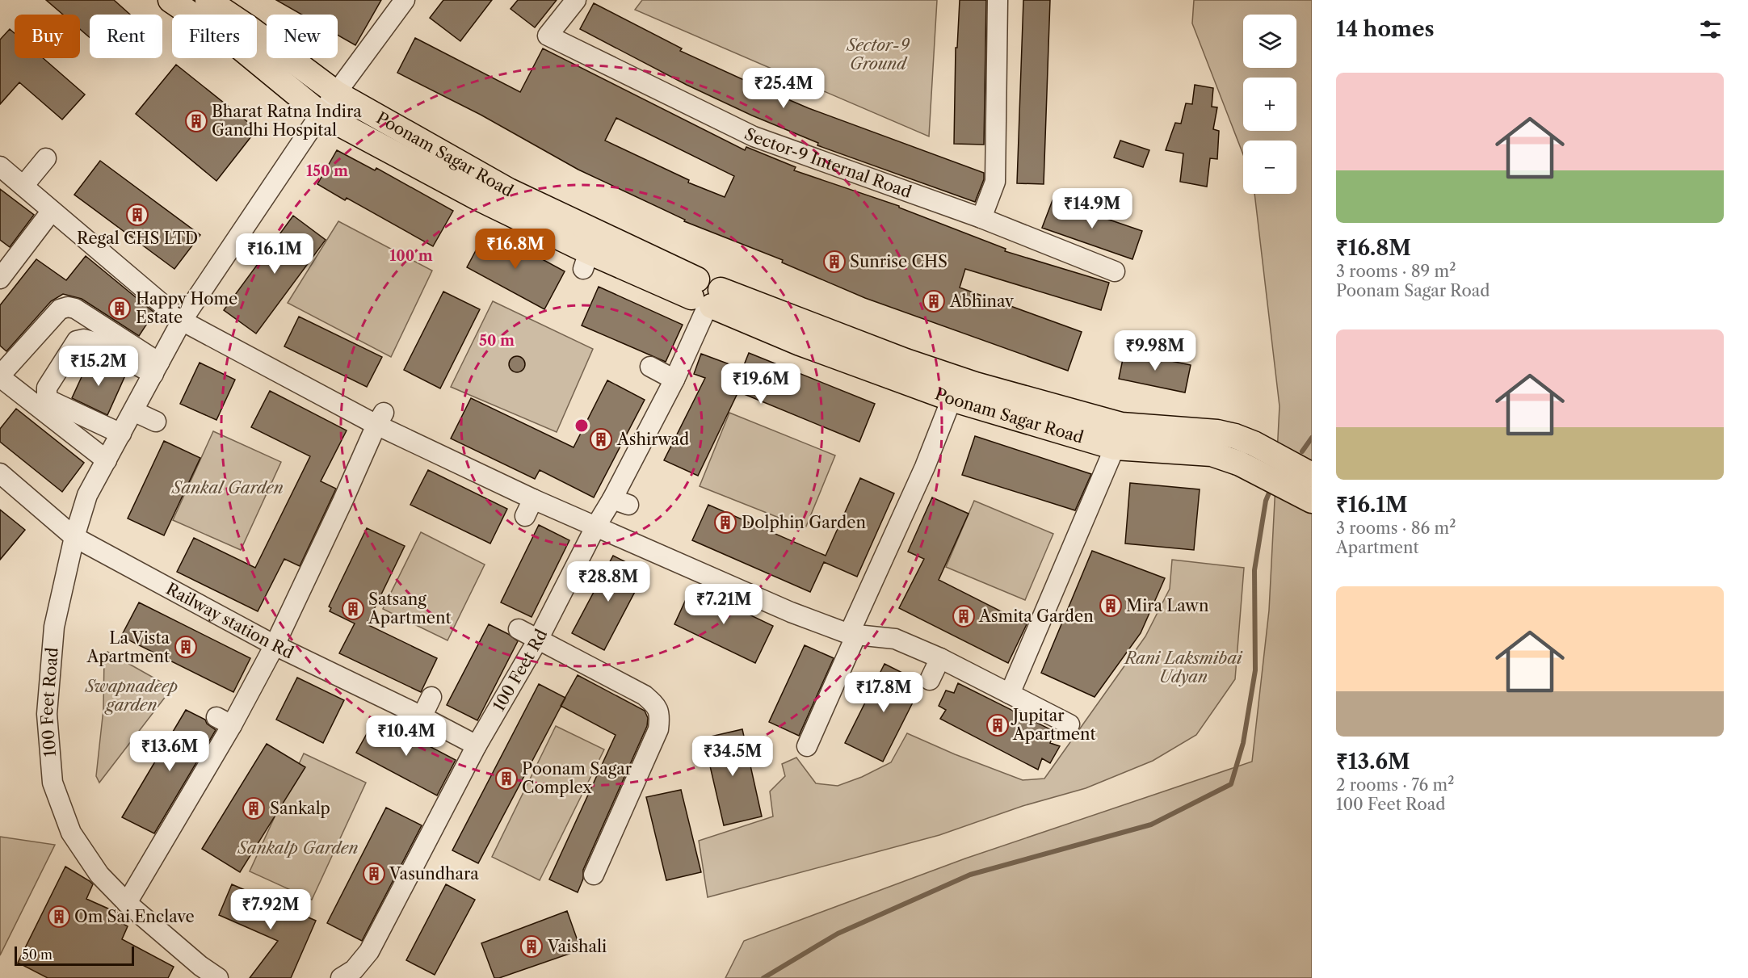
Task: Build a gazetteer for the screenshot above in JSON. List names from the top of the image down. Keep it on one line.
{"streets":{"main road":["Poonam Sagar Road"],"street":["Sector-9 Internal Road","Railway station Rd","100 Feet Rd","100 Feet Road"]},"crossings":[["Poonam Sagar Road","100 Feet Rd"],["Poonam Sagar Road","100 Feet Road"],["Railway station Rd","100 Feet Rd"],["Railway station Rd","100 Feet Road"]],"parks":["Sector-9 Ground","Sankal Garden","Rani Laksmibai Udyan","Swapnadeep garden","Sankalp Garden"],"places":{"building":["Bharat Ratna Indira Gandhi Hospital","Regal CHS LTD","Sunrise CHS","Abhinav","Happy Home Estate","Ashirwad","Dolphin Garden","Mira Lawn","Satsang Apartment","Asmita Garden","La Vista Apartment","Jupitar Apartment","Poonam Sagar Complex","Sankalp","Vasundhara","Om Sai Enclave","Vaishali"]},"scale_bar":"50 m","page":{"heading":"14 homes","map_buttons":["+","−"],"chip":["Buy","Rent","Filters","New"],"list":[{"name":"₹16.8M","note":"3 rooms · 89 m² · Poonam Sagar Road"},{"name":"₹16.1M","note":"3 rooms · 86 m² · Apartment"},{"name":"₹13.6M","note":"2 rooms · 76 m² · 100 Feet Road"}],"price":["₹25.4M","₹14.9M","₹16.8M","₹16.1M","₹9.98M","₹15.2M","₹19.6M","₹28.8M","₹7.21M","₹17.8M","₹10.4M","₹13.6M","₹34.5M","₹7.92M"],"scale":"50 m"},"rings":["150 m","100 m","50 m"]}
